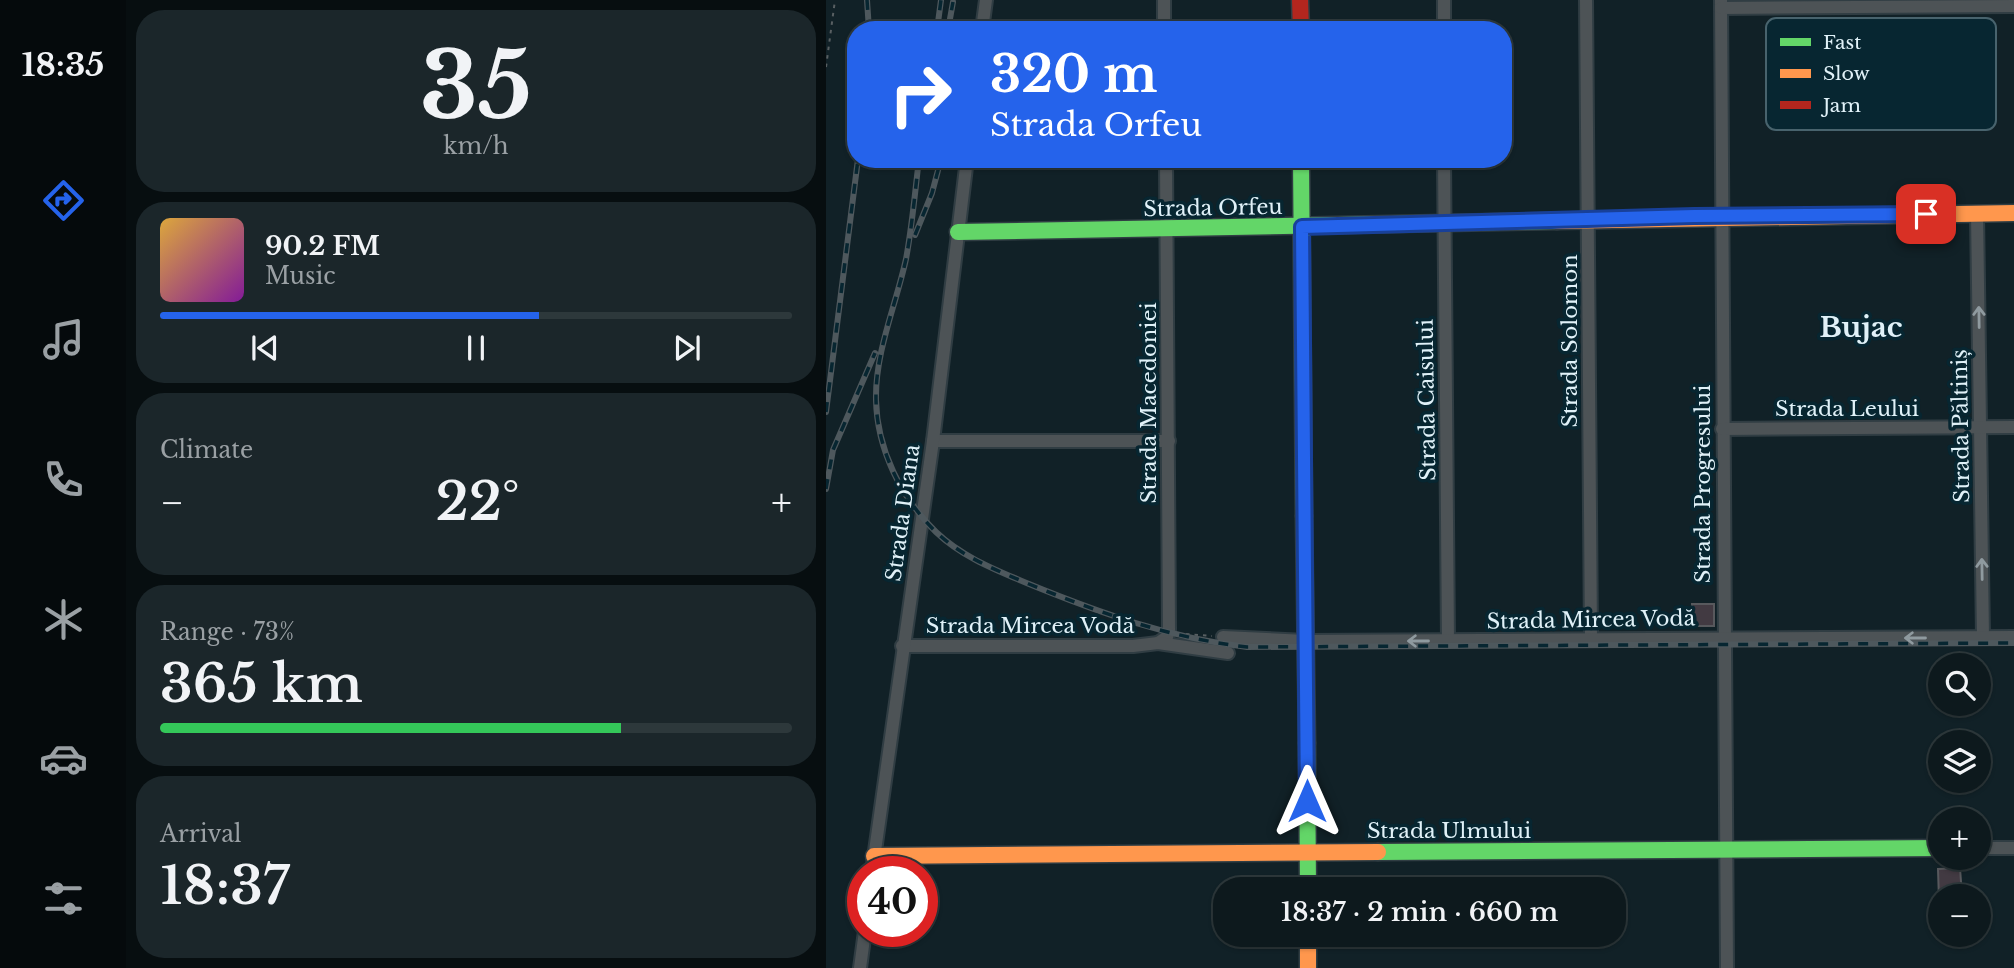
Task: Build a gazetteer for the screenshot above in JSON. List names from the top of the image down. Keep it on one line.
{"streets":{"street":["Strada Orfeu","Strada Solomon","Strada Caisului","Strada Macedoniei","Strada Leului","Strada Păltiniș","Strada Progresului","Strada Diana","Strada Mircea Vodă","Strada Ulmului"]},"crossings":[["Strada Orfeu","Strada Solomon"],["Strada Orfeu","Strada Caisului"],["Strada Orfeu","Strada Macedoniei"],["Strada Orfeu","Strada Păltiniș"],["Strada Orfeu","Strada Progresului"],["Strada Orfeu","Strada Diana"],["Strada Solomon","Strada Mircea Vodă"],["Strada Caisului","Strada Mircea Vodă"],["Strada Leului","Strada Păltiniș"],["Strada Leului","Strada Progresului"],["Strada Păltiniș","Strada Mircea Vodă"],["Strada Progresului","Strada Mircea Vodă"],["Strada Progresului","Strada Ulmului"],["Strada Diana","Strada Mircea Vodă"]],"one_way":["Strada Păltiniș","Strada Mircea Vodă"],"districts":["Bujac"],"legend":["Fast","Slow","Jam"],"page":{"tabs":"18:35","tile":[["35","km/h"],"Climate",["Range · 73%","365 km"],["Arrival","18:37"]],"turn":["320 m","Strada Orfeu"],"song":["90.2 FM","Music"],"heat":["−","22°","+"],"map_buttons":["+","−"],"limit":"40","trip":"18:37 · 2 min · 660 m"}}
